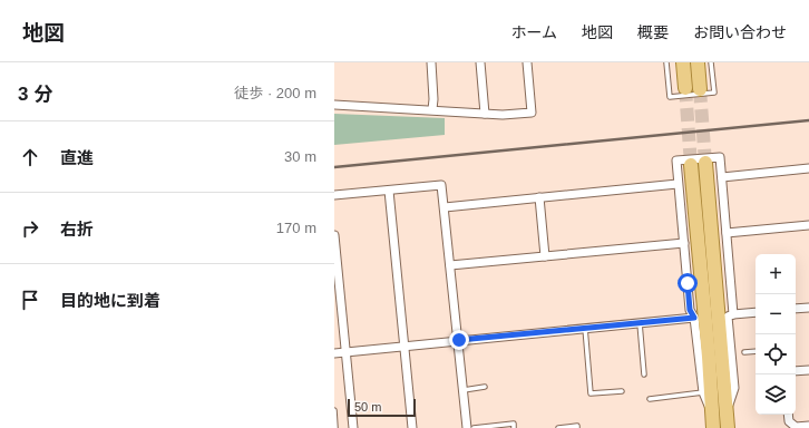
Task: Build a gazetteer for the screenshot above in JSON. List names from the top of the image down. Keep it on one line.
{"scale_bar":"50 m","page":{"header":"地図","nav":["ホーム","地図","概要","お問い合わせ"],"heading":["3 分","徒歩 · 200 m"],"list":[["直進","30 m"],["右折","170 m"],"目的地に到着"],"map_buttons":["+","−"],"scale":"50 m"}}
